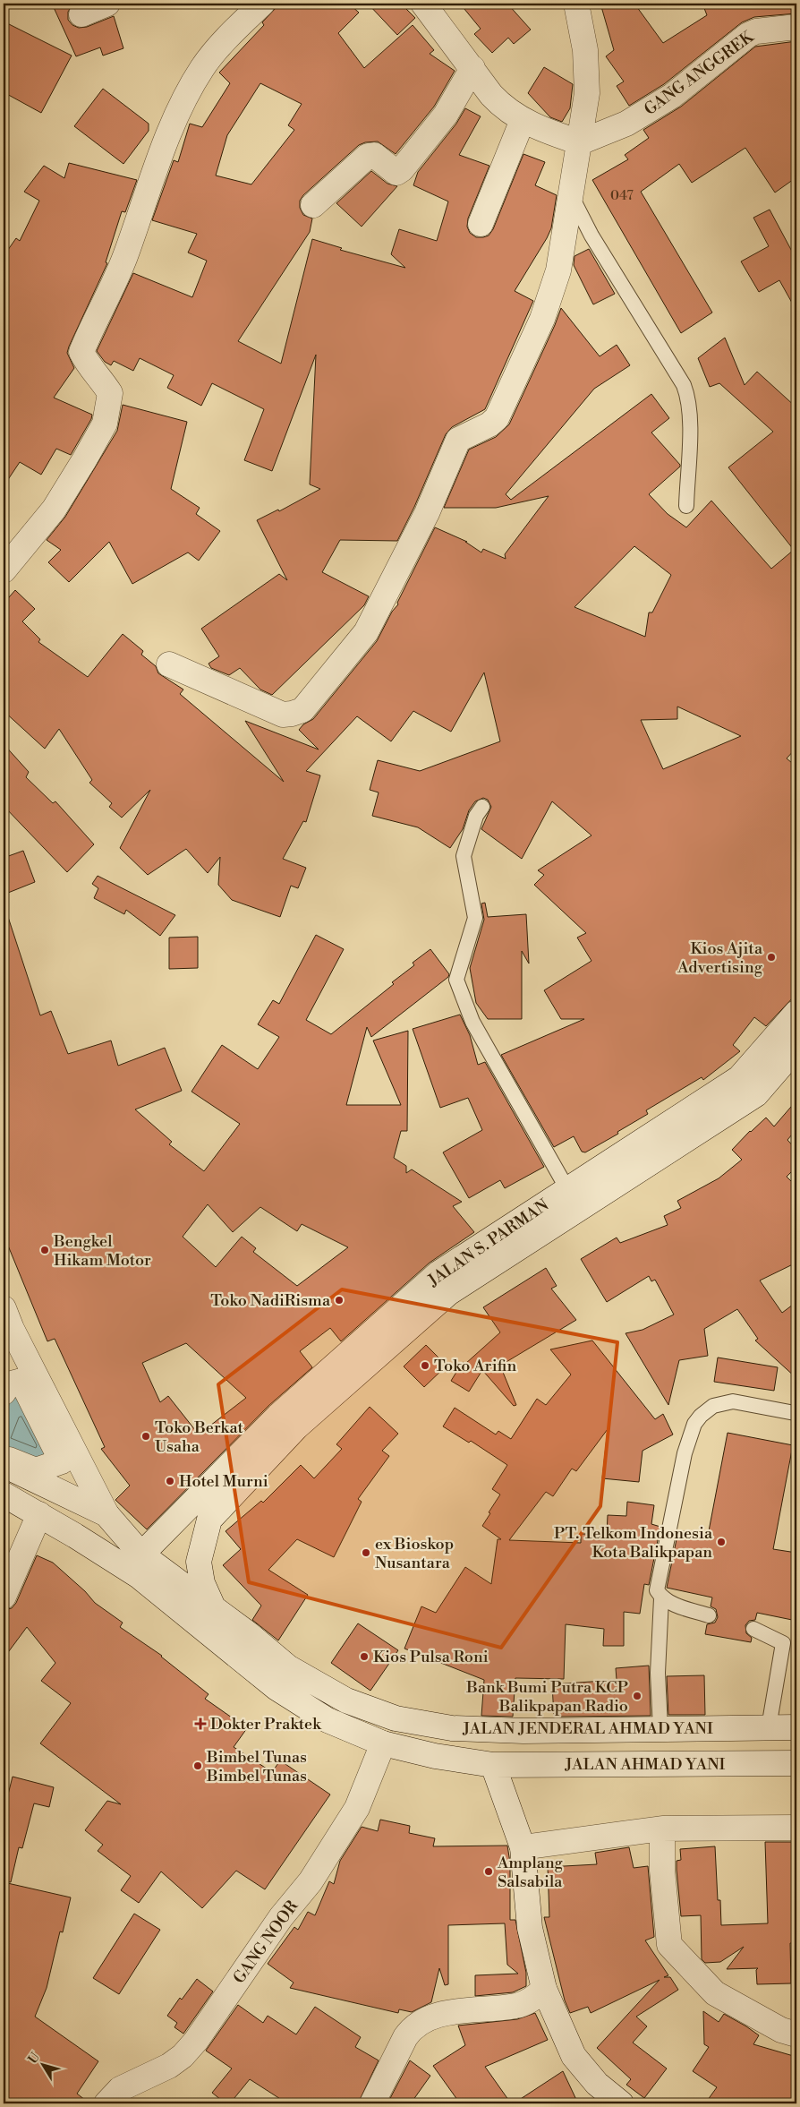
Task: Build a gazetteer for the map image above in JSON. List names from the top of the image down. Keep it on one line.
{"streets":{"street":["GANG ANGGREK","JALAN S. PARMAN","JALAN JENDERAL AHMAD YANI","JALAN AHMAD YANI","GANG NOOR"]},"crossings":[["JALAN S. PARMAN","JALAN JENDERAL AHMAD YANI"],["JALAN JENDERAL AHMAD YANI","JALAN AHMAD YANI"],["JALAN JENDERAL AHMAD YANI","GANG NOOR"]],"places":{"other":["Kios Ajita Advertising","Bengkel Hikam Motor","Toko NadiRisma","Toko Arifin","Toko Berkat Usaha","Hotel Murni","PT. Telkom Indonesia Kota Balikpapan","ex Bioskop Nusantara","Kios Pulsa Roni","Bank Bumi Putra KCP Balikpapan Radio","Bimbel Tunas Bimbel Tunas","Amplang Salsabila"],"health":["Dokter Praktek"]},"house_numbers":["047"],"north":"top left"}
